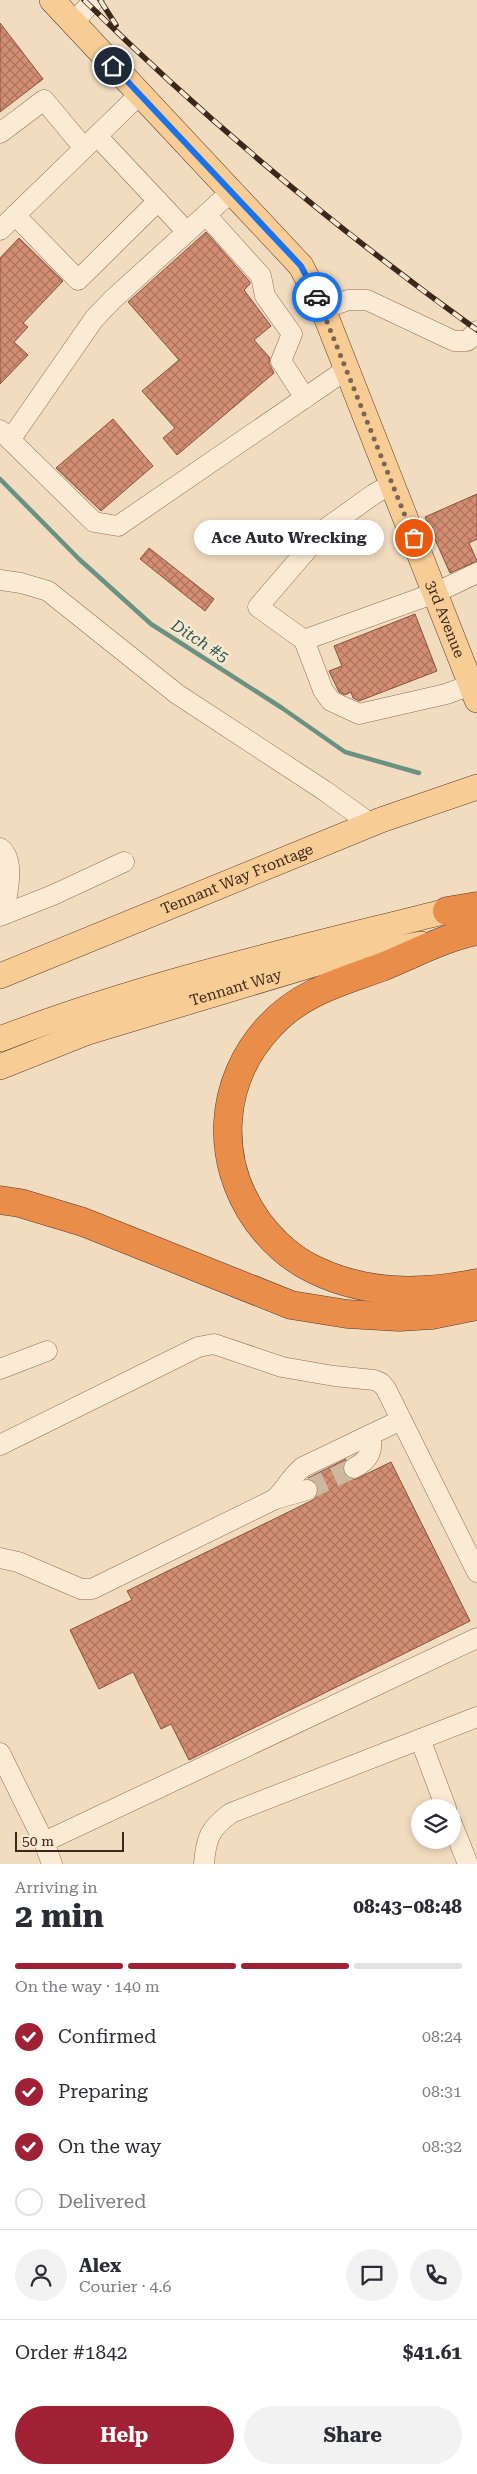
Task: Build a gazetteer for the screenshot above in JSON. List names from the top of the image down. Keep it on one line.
{"streets":{"highway":["Tennant Way"],"main road":["3rd Avenue","Tennant Way Frontage"]},"water":["Ditch #5"],"places":["Ace Auto Wrecking"],"scale_bar":"50 m","page":{"bubble":"Ace Auto Wrecking","scale":"50 m","heading":["2 min","Arriving in","08:43–08:48"],"panel":["Alex","Courier · 4.6","Order #1842","$41.61"],"bar":"On the way · 140 m","list":[["Confirmed","08:24"],["Preparing","08:31"],["On the way","08:32"],"Delivered"],"buttons":["Help","Share"]}}
